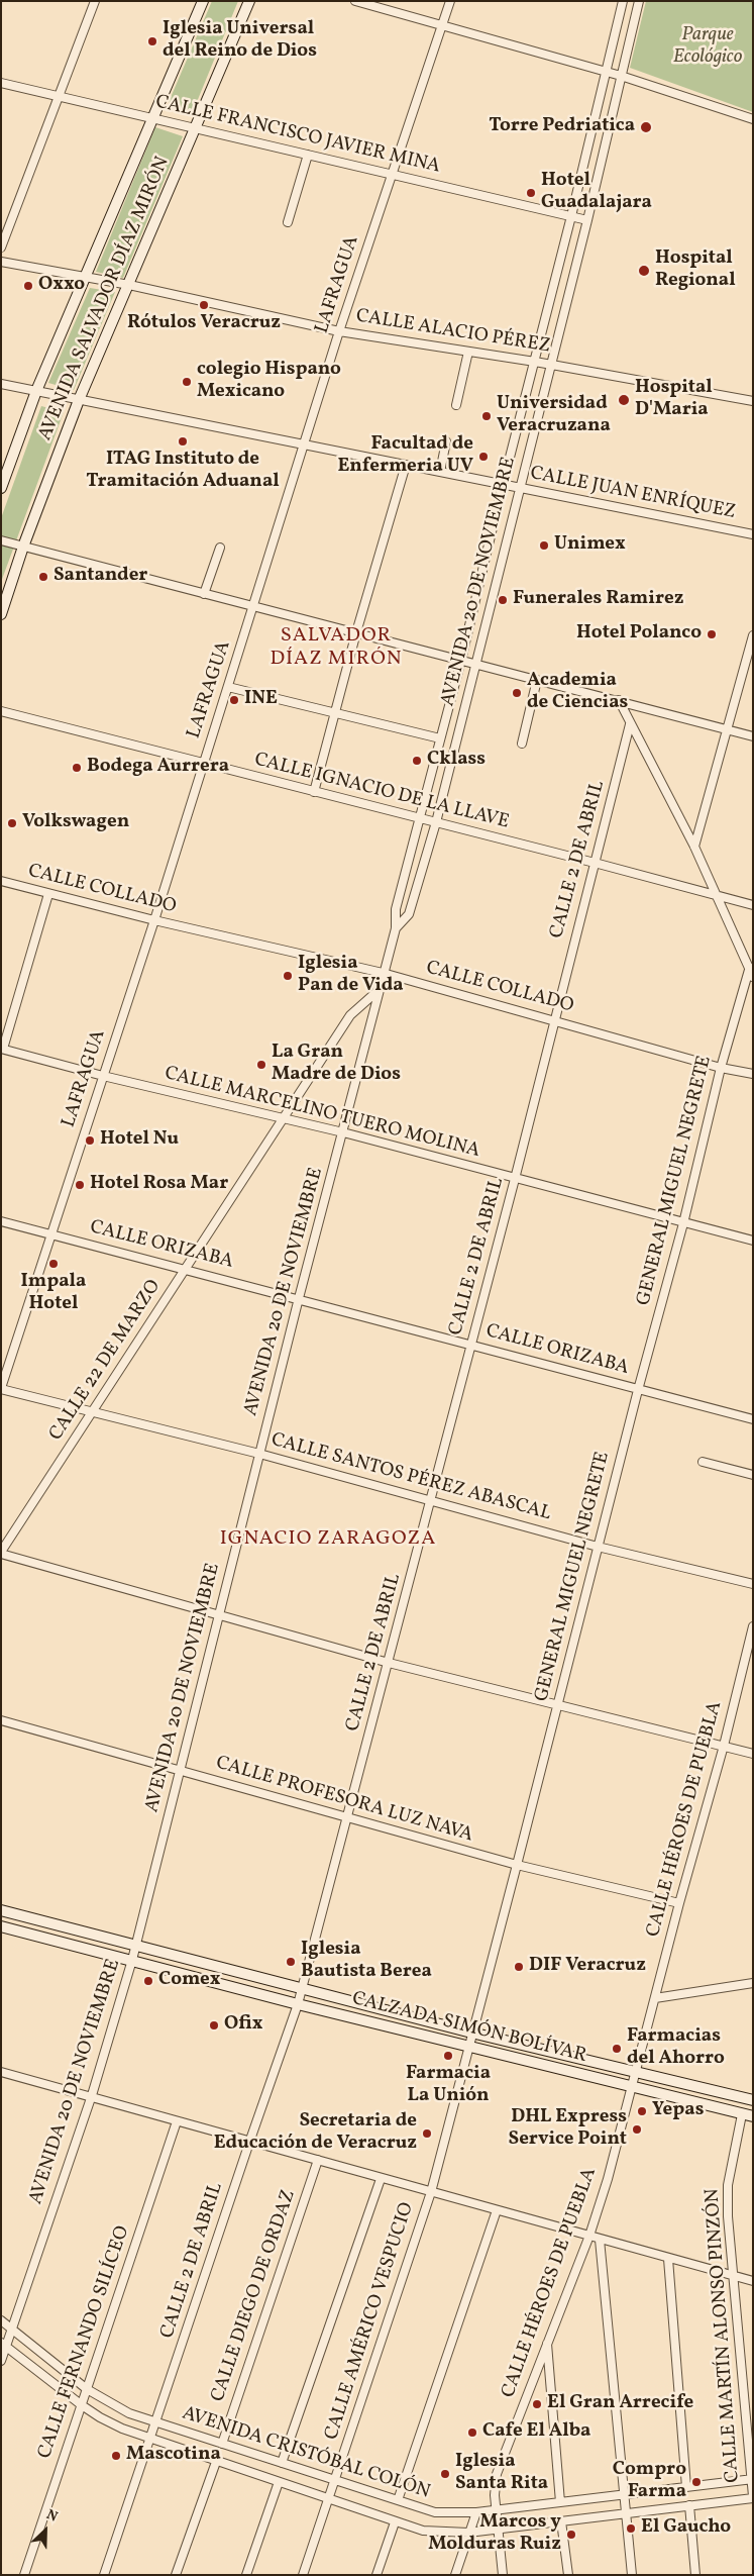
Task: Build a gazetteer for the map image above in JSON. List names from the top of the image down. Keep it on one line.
{"streets":{"main road":["AVENIDA SALVADOR DÍAZ MIRÓN","CALZADA SIMÓN BOLÍVAR"],"street":["CALLE FRANCISCO JAVIER MINA","LAFRAGUA","CALLE ALACIO PÉREZ","CALLE JUAN ENRÍQUEZ","AVENIDA 20 DE NOVIEMBRE","CALLE IGNACIO DE LA LLAVE","CALLE 2 DE ABRIL","CALLE COLLADO","CALLE MARCELINO TUERO MOLINA","GENERAL MIGUEL NEGRETE","CALLE ORIZABA","CALLE 22 DE MARZO","CALLE SANTOS PÉREZ ABASCAL","CALLE PROFESORA LUZ NAVA","CALLE HÉROES DE PUEBLA","CALLE DIEGO DE ORDAZ","CALLE AMÉRICO VESPUCIO","CALLE MARTÍN ALONSO PINZÓN","CALLE FERNANDO SILÍCEO","AVENIDA CRISTÓBAL COLÓN"]},"crossings":[["CALLE FRANCISCO JAVIER MINA","LAFRAGUA"],["CALLE FRANCISCO JAVIER MINA","AVENIDA SALVADOR DÍAZ MIRÓN"],["CALLE FRANCISCO JAVIER MINA","AVENIDA 20 DE NOVIEMBRE"],["LAFRAGUA","CALLE ALACIO PÉREZ"],["LAFRAGUA","CALLE JUAN ENRÍQUEZ"],["LAFRAGUA","CALLE IGNACIO DE LA LLAVE"],["LAFRAGUA","CALLE COLLADO"],["LAFRAGUA","CALLE MARCELINO TUERO MOLINA"],["LAFRAGUA","CALLE ORIZABA"],["LAFRAGUA","CALLE SANTOS PÉREZ ABASCAL"],["AVENIDA SALVADOR DÍAZ MIRÓN","CALLE ALACIO PÉREZ"],["AVENIDA SALVADOR DÍAZ MIRÓN","CALLE JUAN ENRÍQUEZ"],["CALLE ALACIO PÉREZ","AVENIDA 20 DE NOVIEMBRE"],["CALLE JUAN ENRÍQUEZ","AVENIDA 20 DE NOVIEMBRE"],["AVENIDA 20 DE NOVIEMBRE","CALLE IGNACIO DE LA LLAVE"],["AVENIDA 20 DE NOVIEMBRE","CALLE COLLADO"],["AVENIDA 20 DE NOVIEMBRE","CALLE MARCELINO TUERO MOLINA"],["AVENIDA 20 DE NOVIEMBRE","CALLE ORIZABA"],["AVENIDA 20 DE NOVIEMBRE","CALLE 22 DE MARZO"],["AVENIDA 20 DE NOVIEMBRE","CALLE SANTOS PÉREZ ABASCAL"],["AVENIDA 20 DE NOVIEMBRE","CALLE PROFESORA LUZ NAVA"],["AVENIDA 20 DE NOVIEMBRE","CALZADA SIMÓN BOLÍVAR"],["AVENIDA 20 DE NOVIEMBRE","AVENIDA CRISTÓBAL COLÓN"],["CALLE IGNACIO DE LA LLAVE","CALLE 2 DE ABRIL"],["CALLE 2 DE ABRIL","CALLE COLLADO"],["CALLE 2 DE ABRIL","CALLE MARCELINO TUERO MOLINA"],["CALLE 2 DE ABRIL","CALLE ORIZABA"],["CALLE 2 DE ABRIL","CALLE SANTOS PÉREZ ABASCAL"],["CALLE 2 DE ABRIL","CALLE PROFESORA LUZ NAVA"],["CALLE 2 DE ABRIL","CALZADA SIMÓN BOLÍVAR"],["CALLE 2 DE ABRIL","AVENIDA CRISTÓBAL COLÓN"],["CALLE COLLADO","GENERAL MIGUEL NEGRETE"],["CALLE MARCELINO TUERO MOLINA","GENERAL MIGUEL NEGRETE"],["CALLE MARCELINO TUERO MOLINA","CALLE 22 DE MARZO"],["GENERAL MIGUEL NEGRETE","CALLE ORIZABA"],["GENERAL MIGUEL NEGRETE","CALLE SANTOS PÉREZ ABASCAL"],["GENERAL MIGUEL NEGRETE","CALLE PROFESORA LUZ NAVA"],["GENERAL MIGUEL NEGRETE","CALZADA SIMÓN BOLÍVAR"],["GENERAL MIGUEL NEGRETE","CALLE AMÉRICO VESPUCIO"],["CALLE ORIZABA","CALLE 22 DE MARZO"],["CALLE 22 DE MARZO","CALLE SANTOS PÉREZ ABASCAL"],["CALLE PROFESORA LUZ NAVA","CALLE HÉROES DE PUEBLA"],["CALLE HÉROES DE PUEBLA","CALZADA SIMÓN BOLÍVAR"],["CALLE HÉROES DE PUEBLA","AVENIDA CRISTÓBAL COLÓN"],["CALZADA SIMÓN BOLÍVAR","CALLE MARTÍN ALONSO PINZÓN"],["CALLE DIEGO DE ORDAZ","AVENIDA CRISTÓBAL COLÓN"],["CALLE AMÉRICO VESPUCIO","AVENIDA CRISTÓBAL COLÓN"],["CALLE MARTÍN ALONSO PINZÓN","AVENIDA CRISTÓBAL COLÓN"],["CALLE FERNANDO SILÍCEO","AVENIDA CRISTÓBAL COLÓN"]],"districts":["SALVADOR DÍAZ MIRÓN","IGNACIO ZARAGOZA"],"parks":["Parque Ecológico"],"places":["Iglesia Universal del Reino de Dios","Torre Pedriatica","Hotel Guadalajara","Hospital Regional","Oxxo","Rótulos Veracruz","colegio Hispano Mexicano","Hospital D'Maria","Universidad Veracruzana","ITAG Instituto de Tramitación Aduanal","Facultad de Enfermeria UV","Unimex","Santander","Funerales Ramirez","Hotel Polanco","Academia de Ciencias","INE","Cklass","Bodega Aurrera","Volkswagen","Iglesia Pan de Vida","La Gran Madre de Dios","Hotel Nu","Hotel Rosa Mar","Impala Hotel","Iglesia Bautista Berea","DIF Veracruz","Comex","Ofix","Farmacias del Ahorro","Farmacia La Unión","Yepas","DHL Express Service Point","Secretaria de Educación de Veracruz","El Gran Arrecife","Cafe El Alba","Mascotina","Iglesia Santa Rita","Compro Farma","El Gaucho","Marcos y Molduras Ruiz"],"north":"top right"}
